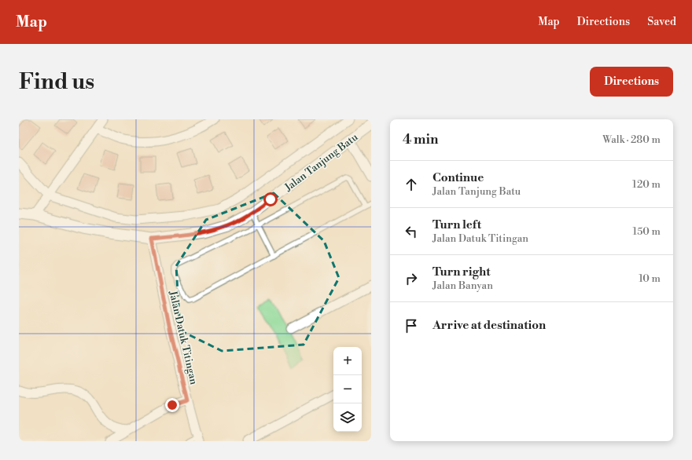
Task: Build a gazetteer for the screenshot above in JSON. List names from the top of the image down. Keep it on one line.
{"streets":{"street":["Jalan Tanjung Batu","Jalan Datuk Titingan"]},"crossings":[["Jalan Tanjung Batu","Jalan Datuk Titingan"]],"page":{"header":"Map","nav":["Map","Directions","Saved"],"buttons":"Directions","title":"Find us","heading":["4 min","Walk · 280 m"],"list":[["Continue","Jalan Tanjung Batu","120 m"],["Turn left","Jalan Datuk Titingan","150 m"],["Turn right","Jalan Banyan","10 m"],"Arrive at destination"],"map_buttons":["+","−"]}}
